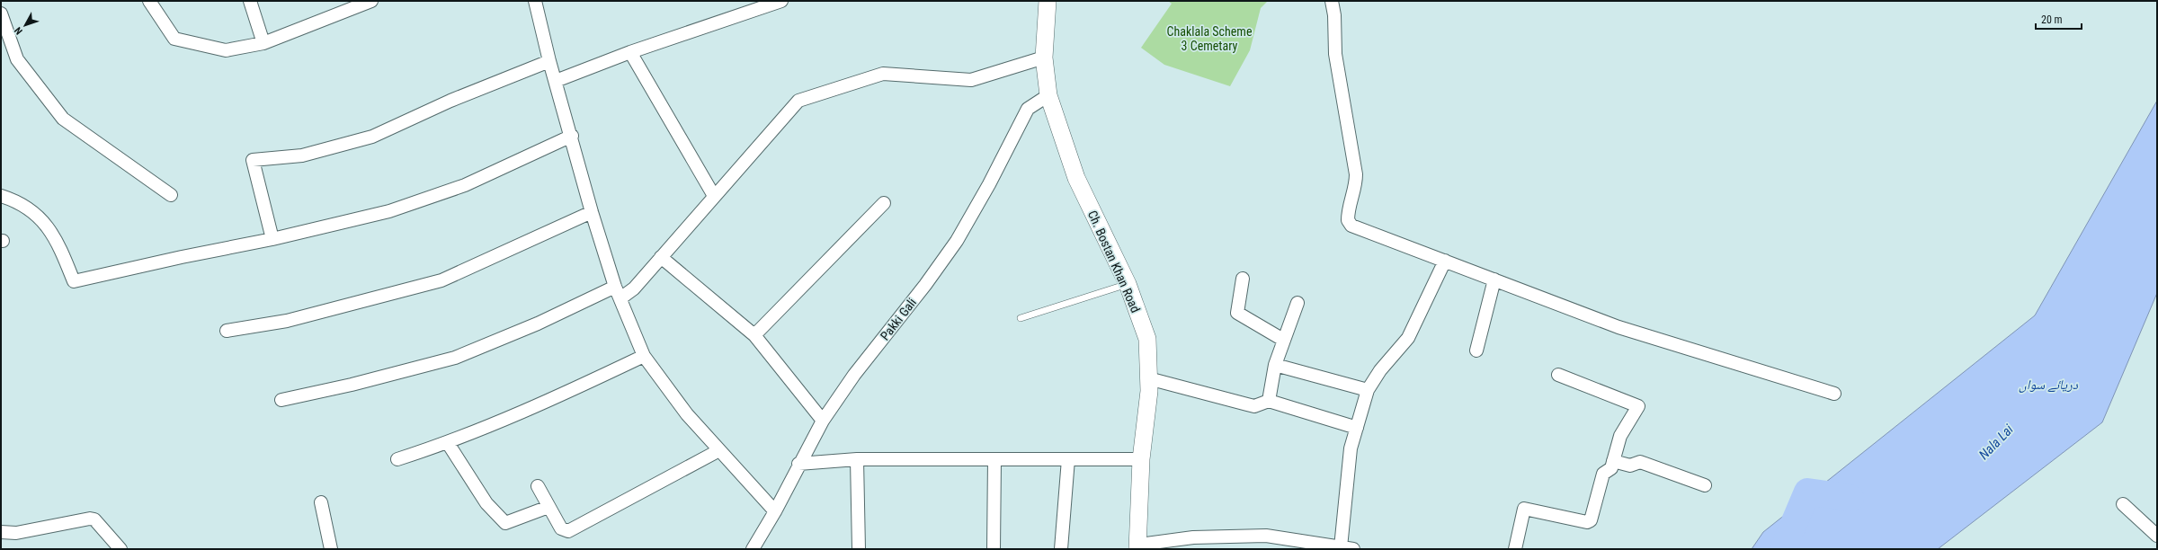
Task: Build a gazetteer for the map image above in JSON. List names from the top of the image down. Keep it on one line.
{"streets":{"main road":["Ch. Bostan Khan Road"],"street":["Pakki Gali"]},"crossings":[["Ch. Bostan Khan Road","Pakki Gali"]],"water":["دریائے سواں","Nala Lai"],"parks":["Chaklala Scheme 3 Cemetary"],"scale_bar":"20 m","north":"bottom left"}
